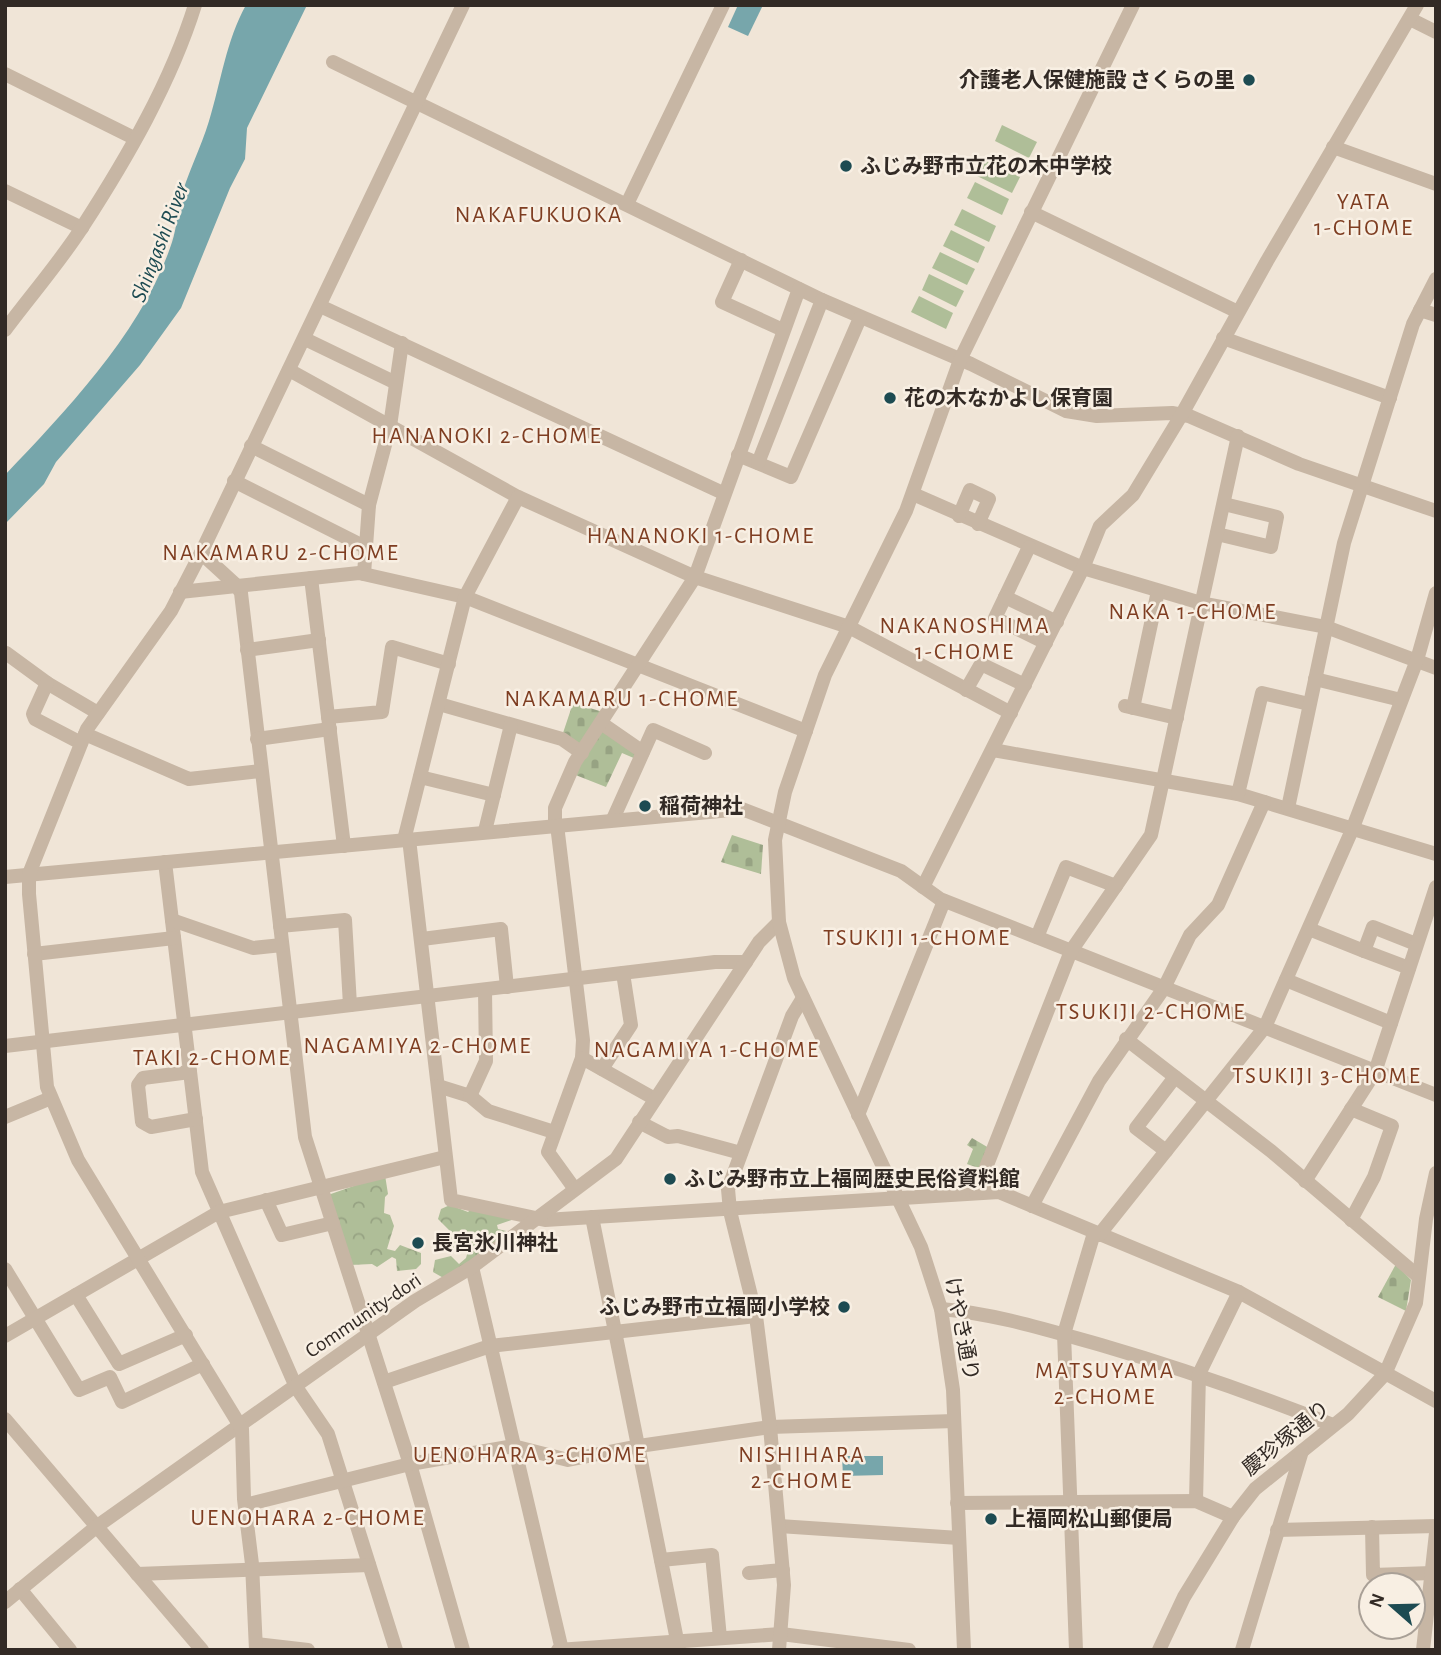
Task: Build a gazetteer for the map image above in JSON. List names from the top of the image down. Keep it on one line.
{"streets":{"street":["Community-dori","けやき通り","慶珍塚通り"]},"crossings":[["Community-dori","けやき通り"]],"districts":["YATA 1-CHOME","NAKAFUKUOKA","HANANOKI 2-CHOME","HANANOKI 1-CHOME","NAKAMARU 2-CHOME","NAKA 1-CHOME","NAKANOSHIMA 1-CHOME","NAKAMARU 1-CHOME","TSUKIJI 1-CHOME","TSUKIJI 2-CHOME","NAGAMIYA 2-CHOME","NAGAMIYA 1-CHOME","TAKI 2-CHOME","TSUKIJI 3-CHOME","MATSUYAMA 2-CHOME","UENOHARA 3-CHOME","NISHIHARA 2-CHOME","UENOHARA 2-CHOME"],"water":["Shingashi River"],"places":["介護老人保健施設 さくらの里","ふじみ野市立花の木中学校","花の木なかよし保育園","稲荷神社","ふじみ野市立上福岡歴史民俗資料館","長宮氷川神社","ふじみ野市立福岡小学校","上福岡松山郵便局"],"north":"left"}
